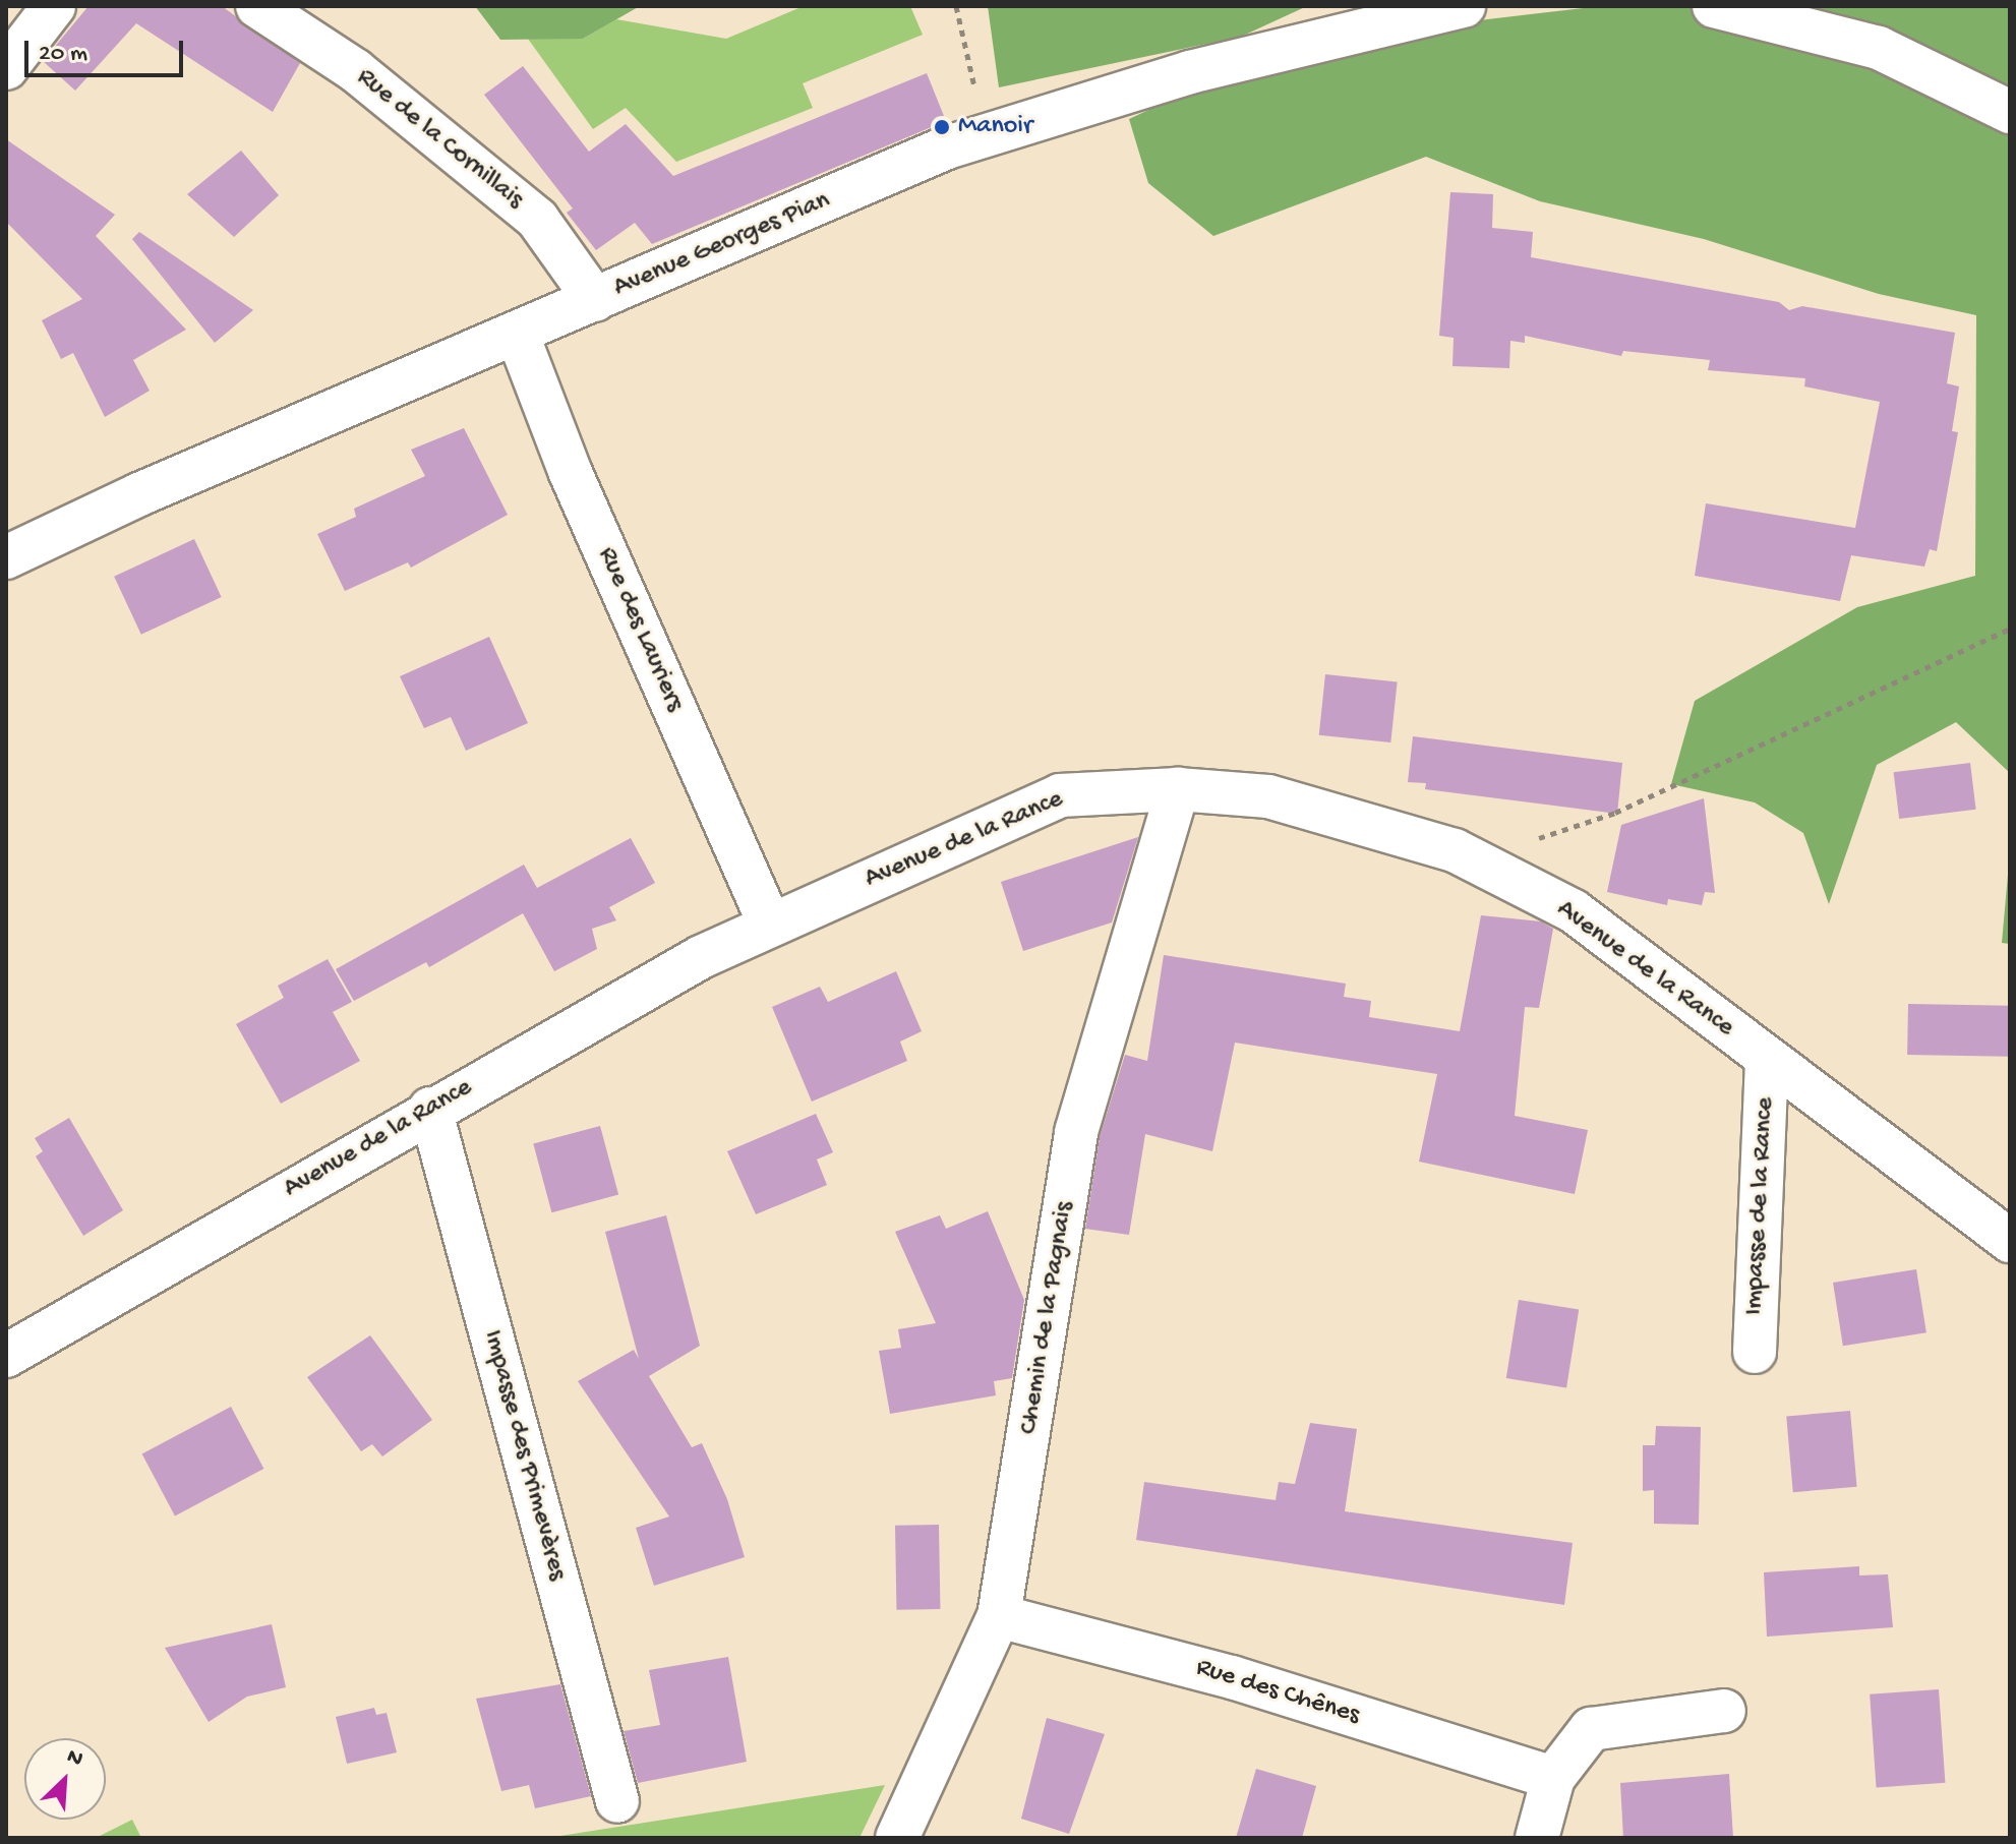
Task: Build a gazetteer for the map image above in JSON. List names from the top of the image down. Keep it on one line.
{"streets":{"street":["Rue de la Cornillais","Avenue Georges Pian","Rue des Lauriers","Avenue de la Rance","Impasse de la Rance","Chemin de la Pagnais","Impasse des Primevères","Rue des Chênes"]},"crossings":[["Rue de la Cornillais","Avenue Georges Pian"],["Avenue Georges Pian","Rue des Lauriers"],["Rue des Lauriers","Avenue de la Rance"],["Avenue de la Rance","Impasse de la Rance"],["Avenue de la Rance","Chemin de la Pagnais"],["Avenue de la Rance","Impasse des Primevères"],["Chemin de la Pagnais","Rue des Chênes"]],"places":["Manoir"],"scale_bar":"20 m","north":"top right"}
